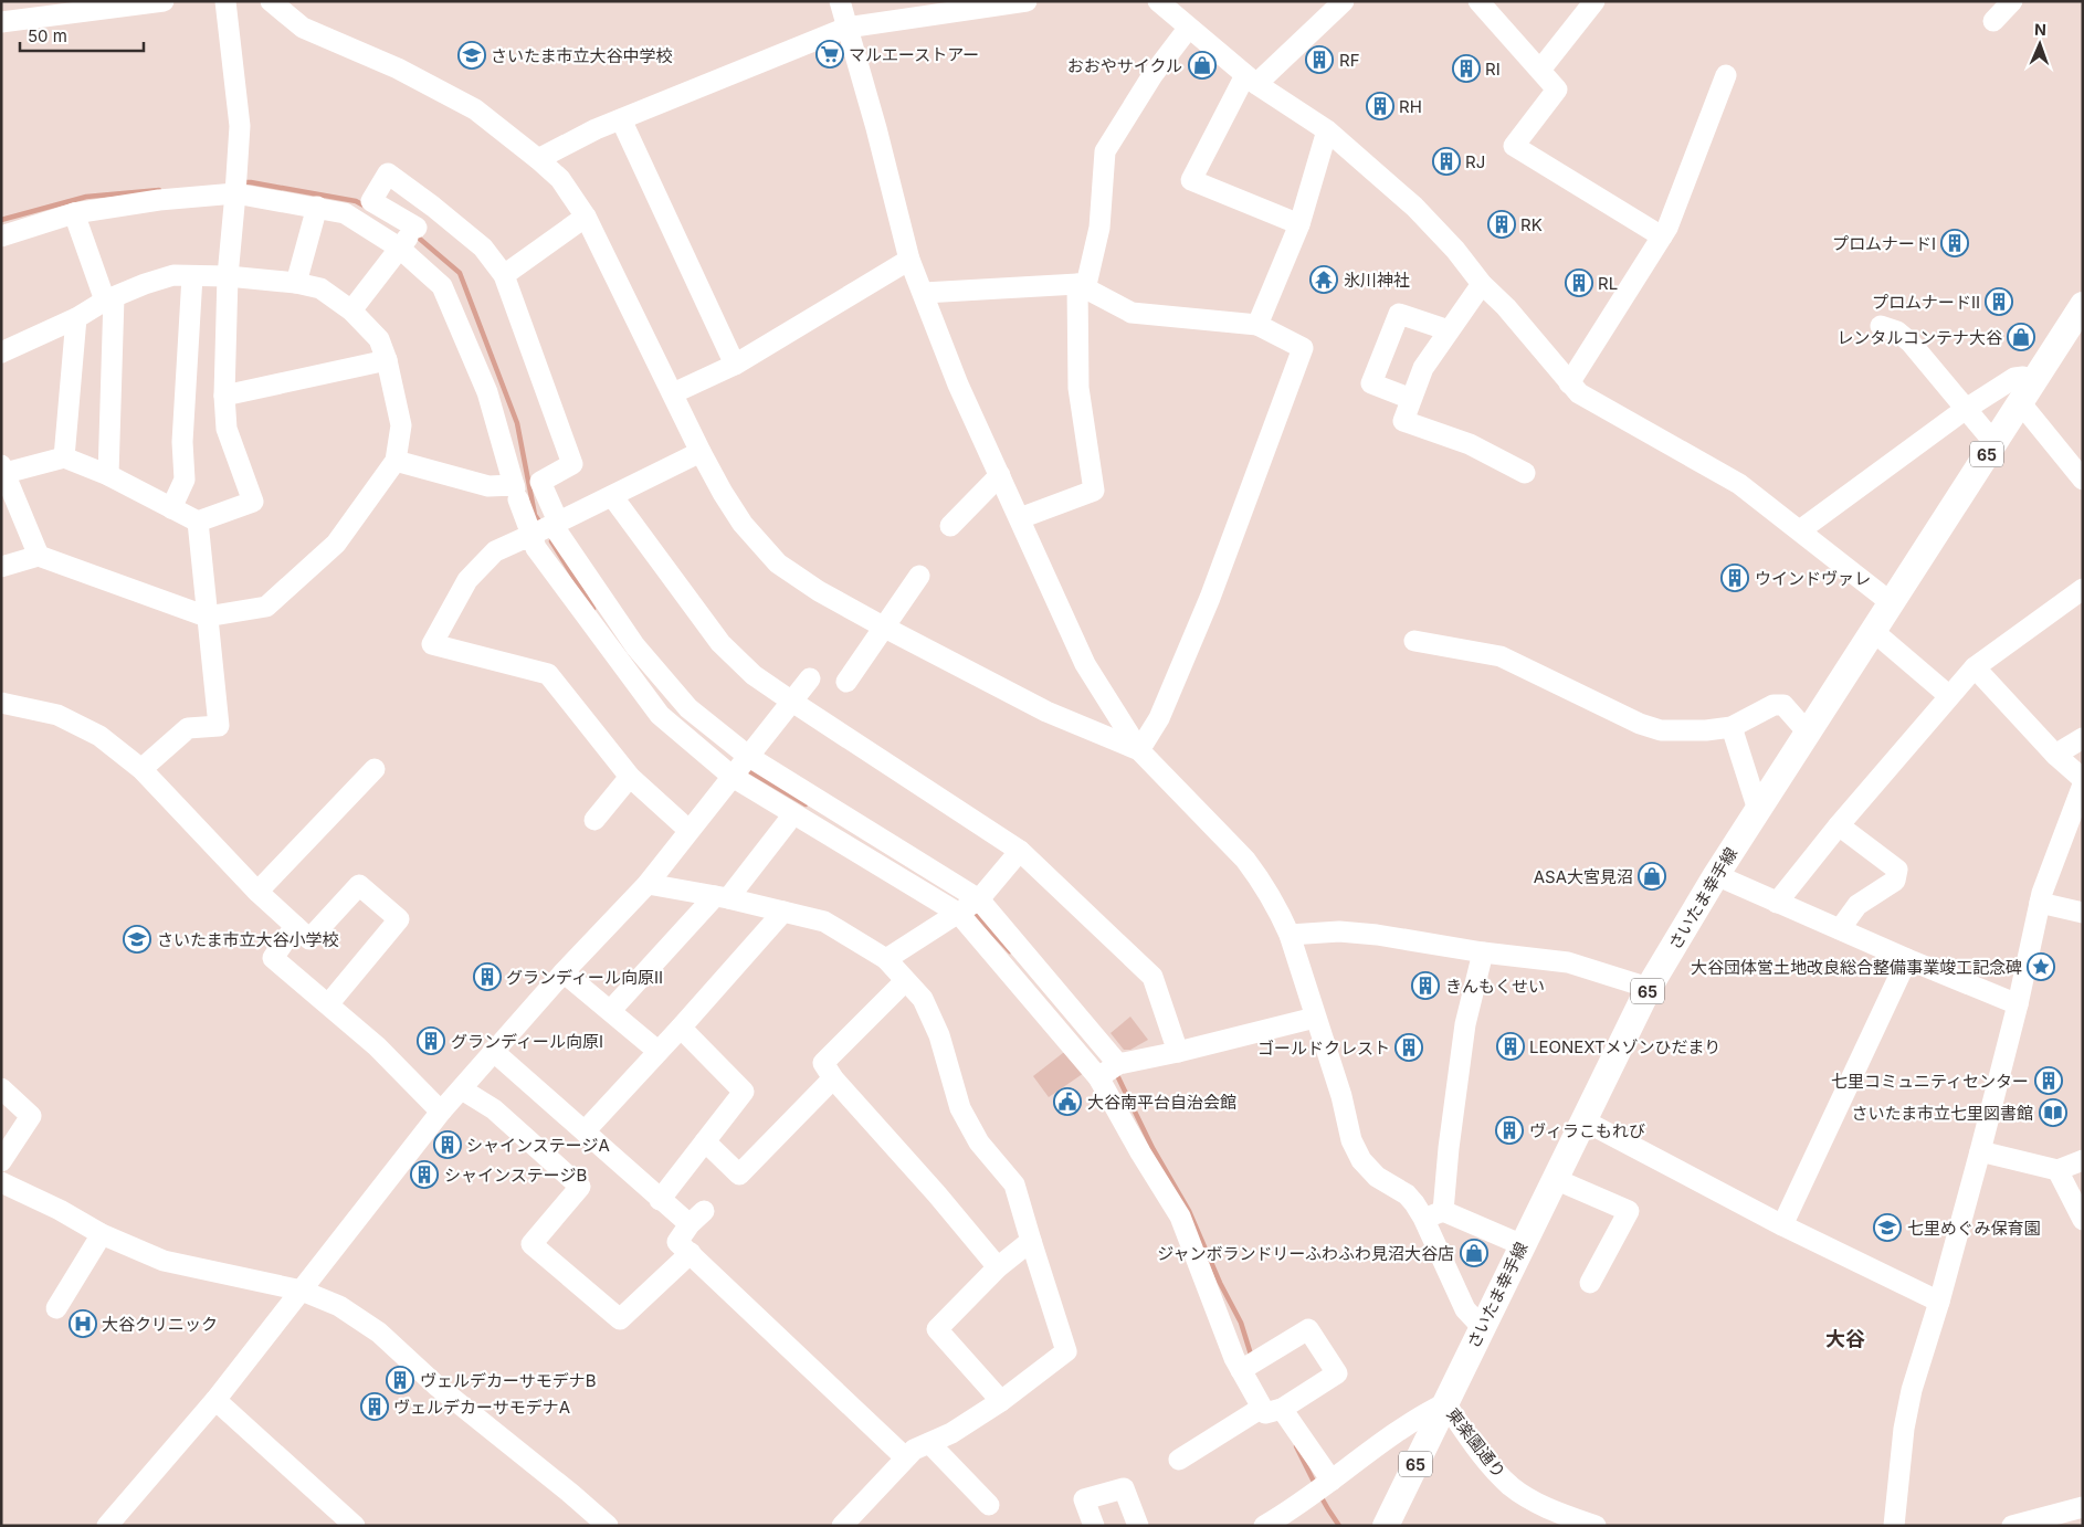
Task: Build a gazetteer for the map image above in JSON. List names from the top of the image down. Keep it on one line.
{"streets":{"main road":["65","さいたま幸手線"],"street":["東楽園通り"]},"crossings":[["さいたま幸手線","東楽園通り"]],"districts":["大谷"],"places":{"supermarket":["マルエーストアー"],"school or university":["さいたま市立大谷中学校","さいたま市立大谷小学校","七里めぐみ保育園"],"building":["RF","RI","RH","RJ","RK","プロムナードⅠ","RL","プロムナードⅡ","ウインドヴァレ","グランディール向原Ⅱ","きんもくせい","グランディール向原Ⅰ","LEONEXTメゾンひだまり","ゴールドクレスト","七里コミュニティセンター","ヴィラこもれび","シャインステージA","シャインステージB","ヴェルデカーサモデナB","ヴェルデカーサモデナA"],"shop":["おおやサイクル","レンタルコンテナ大谷","ASA大宮見沼","ジャンボランドリーふわふわ見沼大谷店"],"temple":["氷川神社"],"place":["大谷団体営土地改良総合整備事業竣工記念碑"],"public building":["大谷南平台自治会館"],"library":["さいたま市立七里図書館"],"hospital":["大谷クリニック"]},"scale_bar":"50 m","north":"top"}
